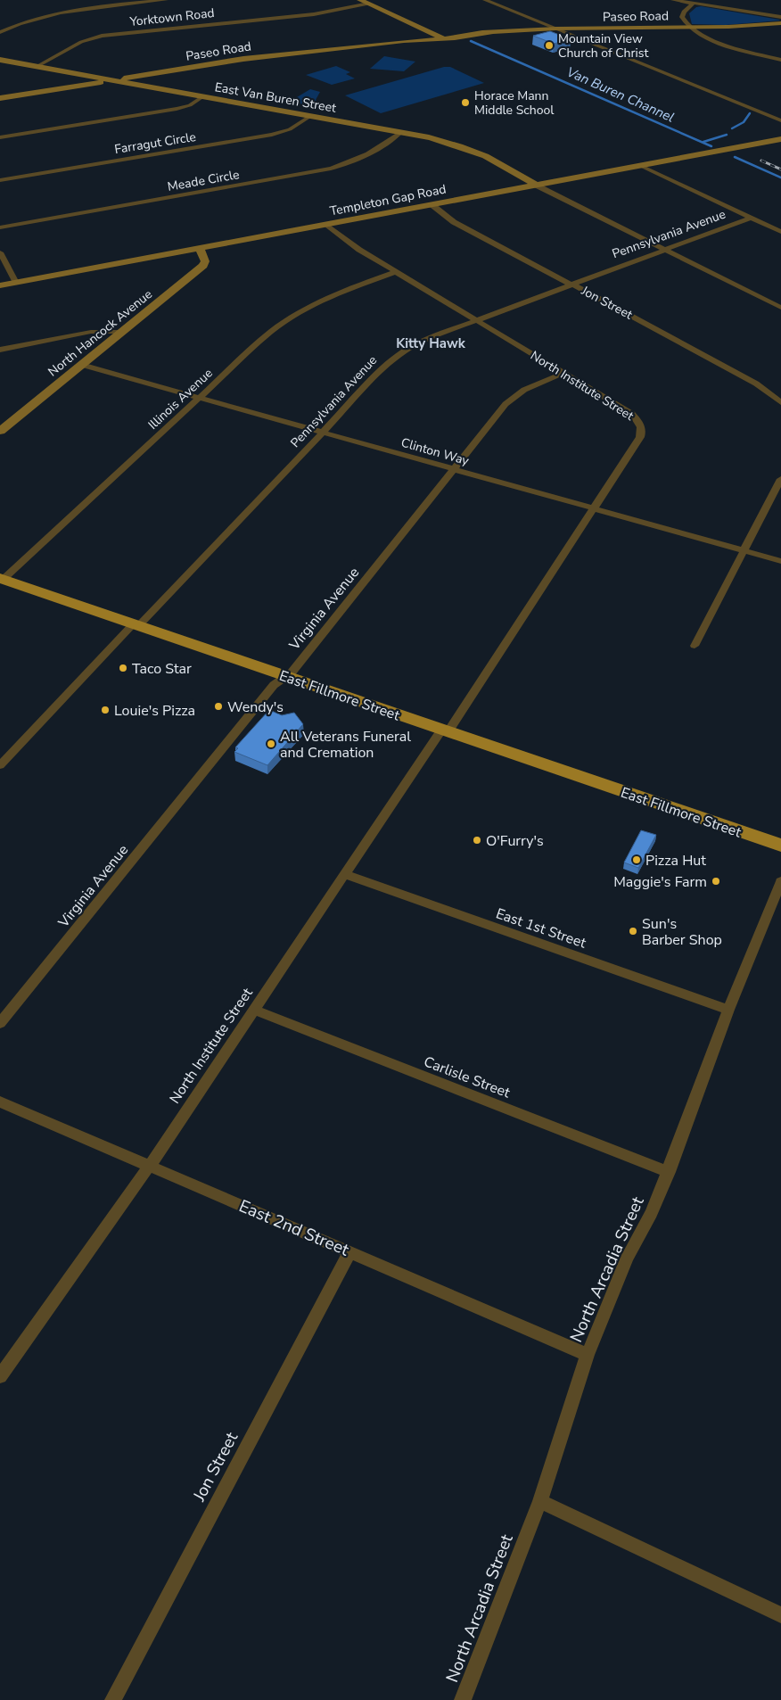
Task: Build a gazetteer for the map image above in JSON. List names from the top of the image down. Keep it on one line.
{"streets":{"main road":["East Fillmore Street"],"street":["Paseo Road","Yorktown Road","East Van Buren Street","Farragut Circle","Meade Circle","Templeton Gap Road","Pennsylvania Avenue","Jon Street","North Hancock Avenue","North Institute Street","Illinois Avenue","Clinton Way","Virginia Avenue","East 1st Street","Carlisle Street","East 2nd Street","North Arcadia Street"]},"crossings":[["Paseo Road","East Van Buren Street"],["Yorktown Road","East Van Buren Street"],["East Van Buren Street","Farragut Circle"],["East Van Buren Street","Meade Circle"],["East Van Buren Street","Templeton Gap Road"],["Templeton Gap Road","Jon Street"],["Templeton Gap Road","North Hancock Avenue"],["Templeton Gap Road","North Institute Street"],["Pennsylvania Avenue","Jon Street"],["Pennsylvania Avenue","North Institute Street"],["Pennsylvania Avenue","Clinton Way"],["Pennsylvania Avenue","East Fillmore Street"],["Jon Street","East 2nd Street"],["North Hancock Avenue","Clinton Way"],["North Institute Street","Illinois Avenue"],["North Institute Street","Clinton Way"],["North Institute Street","Virginia Avenue"],["North Institute Street","East Fillmore Street"],["North Institute Street","East 1st Street"],["North Institute Street","Carlisle Street"],["North Institute Street","East 2nd Street"],["Illinois Avenue","Clinton Way"],["Illinois Avenue","East Fillmore Street"],["Clinton Way","Virginia Avenue"],["Virginia Avenue","East Fillmore Street"],["East 1st Street","North Arcadia Street"],["Carlisle Street","North Arcadia Street"],["East 2nd Street","North Arcadia Street"]],"districts":["Kitty Hawk"],"water":["Van Buren Channel"],"places":["Mountain View Church of Christ","Horace Mann Middle School","Taco Star","Wendy's","Louie's Pizza","All Veterans Funeral and Cremation","O'Furry's","Pizza Hut","Maggie's Farm","Sun's Barber Shop"]}
